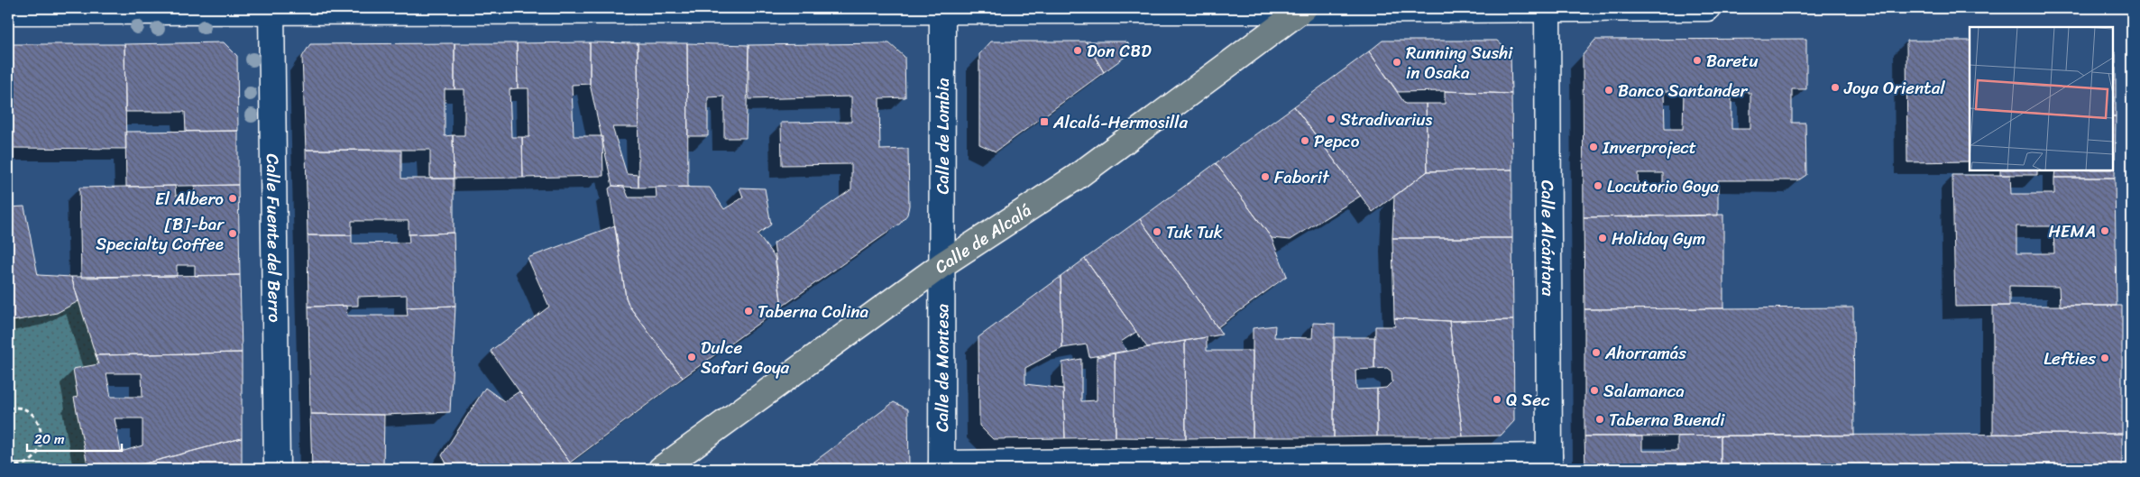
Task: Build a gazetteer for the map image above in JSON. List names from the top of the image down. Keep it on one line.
{"streets":{"main road":["Calle de Alcalá"],"street":["Calle de Lombia","Calle Fuente del Berro","Calle Alcántara","Calle de Montesa"]},"crossings":[["Calle de Lombia","Calle de Alcalá"],["Calle de Lombia","Calle de Montesa"],["Calle de Alcalá","Calle de Montesa"]],"places":{"other":["Don CBD","Baretu","Running Sushi in Osaka","Joya Oriental","Banco Santander","Stradivarius","Pepco","Inverproject","Faborit","Locutorio Goya","El Albero","HEMA","Tuk Tuk","[B]-bar Specialty Coffee","Holiday Gym","Taberna Colina","Ahorramás","Dulce Safari Goya","Lefties","Salamanca","Q Sec","Taberna Buendi"],"transit":["Alcalá-Hermosilla"]},"scale_bar":"20 m"}
